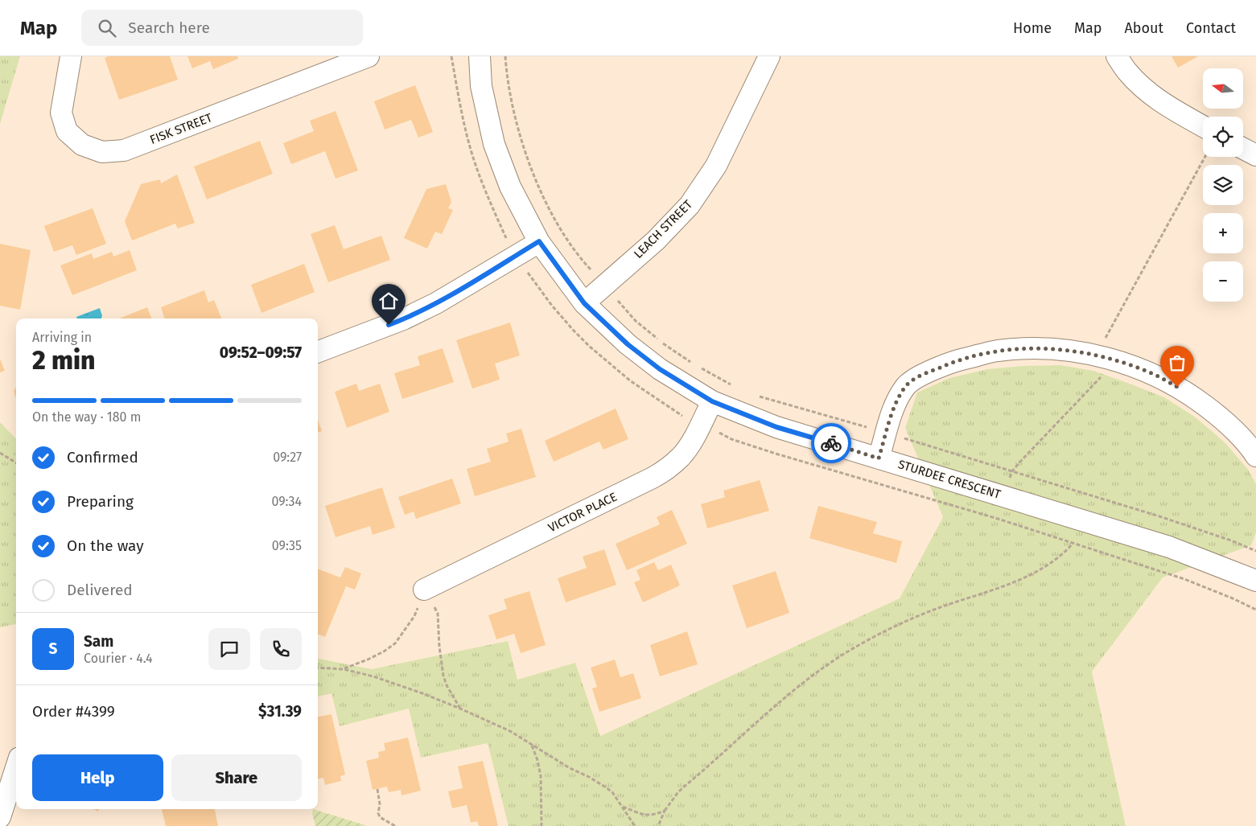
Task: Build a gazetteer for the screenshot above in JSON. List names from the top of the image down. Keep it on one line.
{"streets":{"street":["FISK STREET","LEACH STREET","STURDEE CRESCENT","VICTOR PLACE"]},"crossings":[["LEACH STREET","STURDEE CRESCENT"],["STURDEE CRESCENT","VICTOR PLACE"]],"north":"left","page":{"header":"Map","search":"Search here","nav":["Home","Map","About","Contact"],"map_buttons":["+","−"],"heading":["2 min","Arriving in","09:52–09:57"],"panel":["Sam","Courier · 4.4","Order #4399","$31.39"],"bar":"On the way · 180 m","list":[["Confirmed","09:27"],["Preparing","09:34"],["On the way","09:35"],"Delivered"],"round":"S","buttons":["Help","Share"]}}
